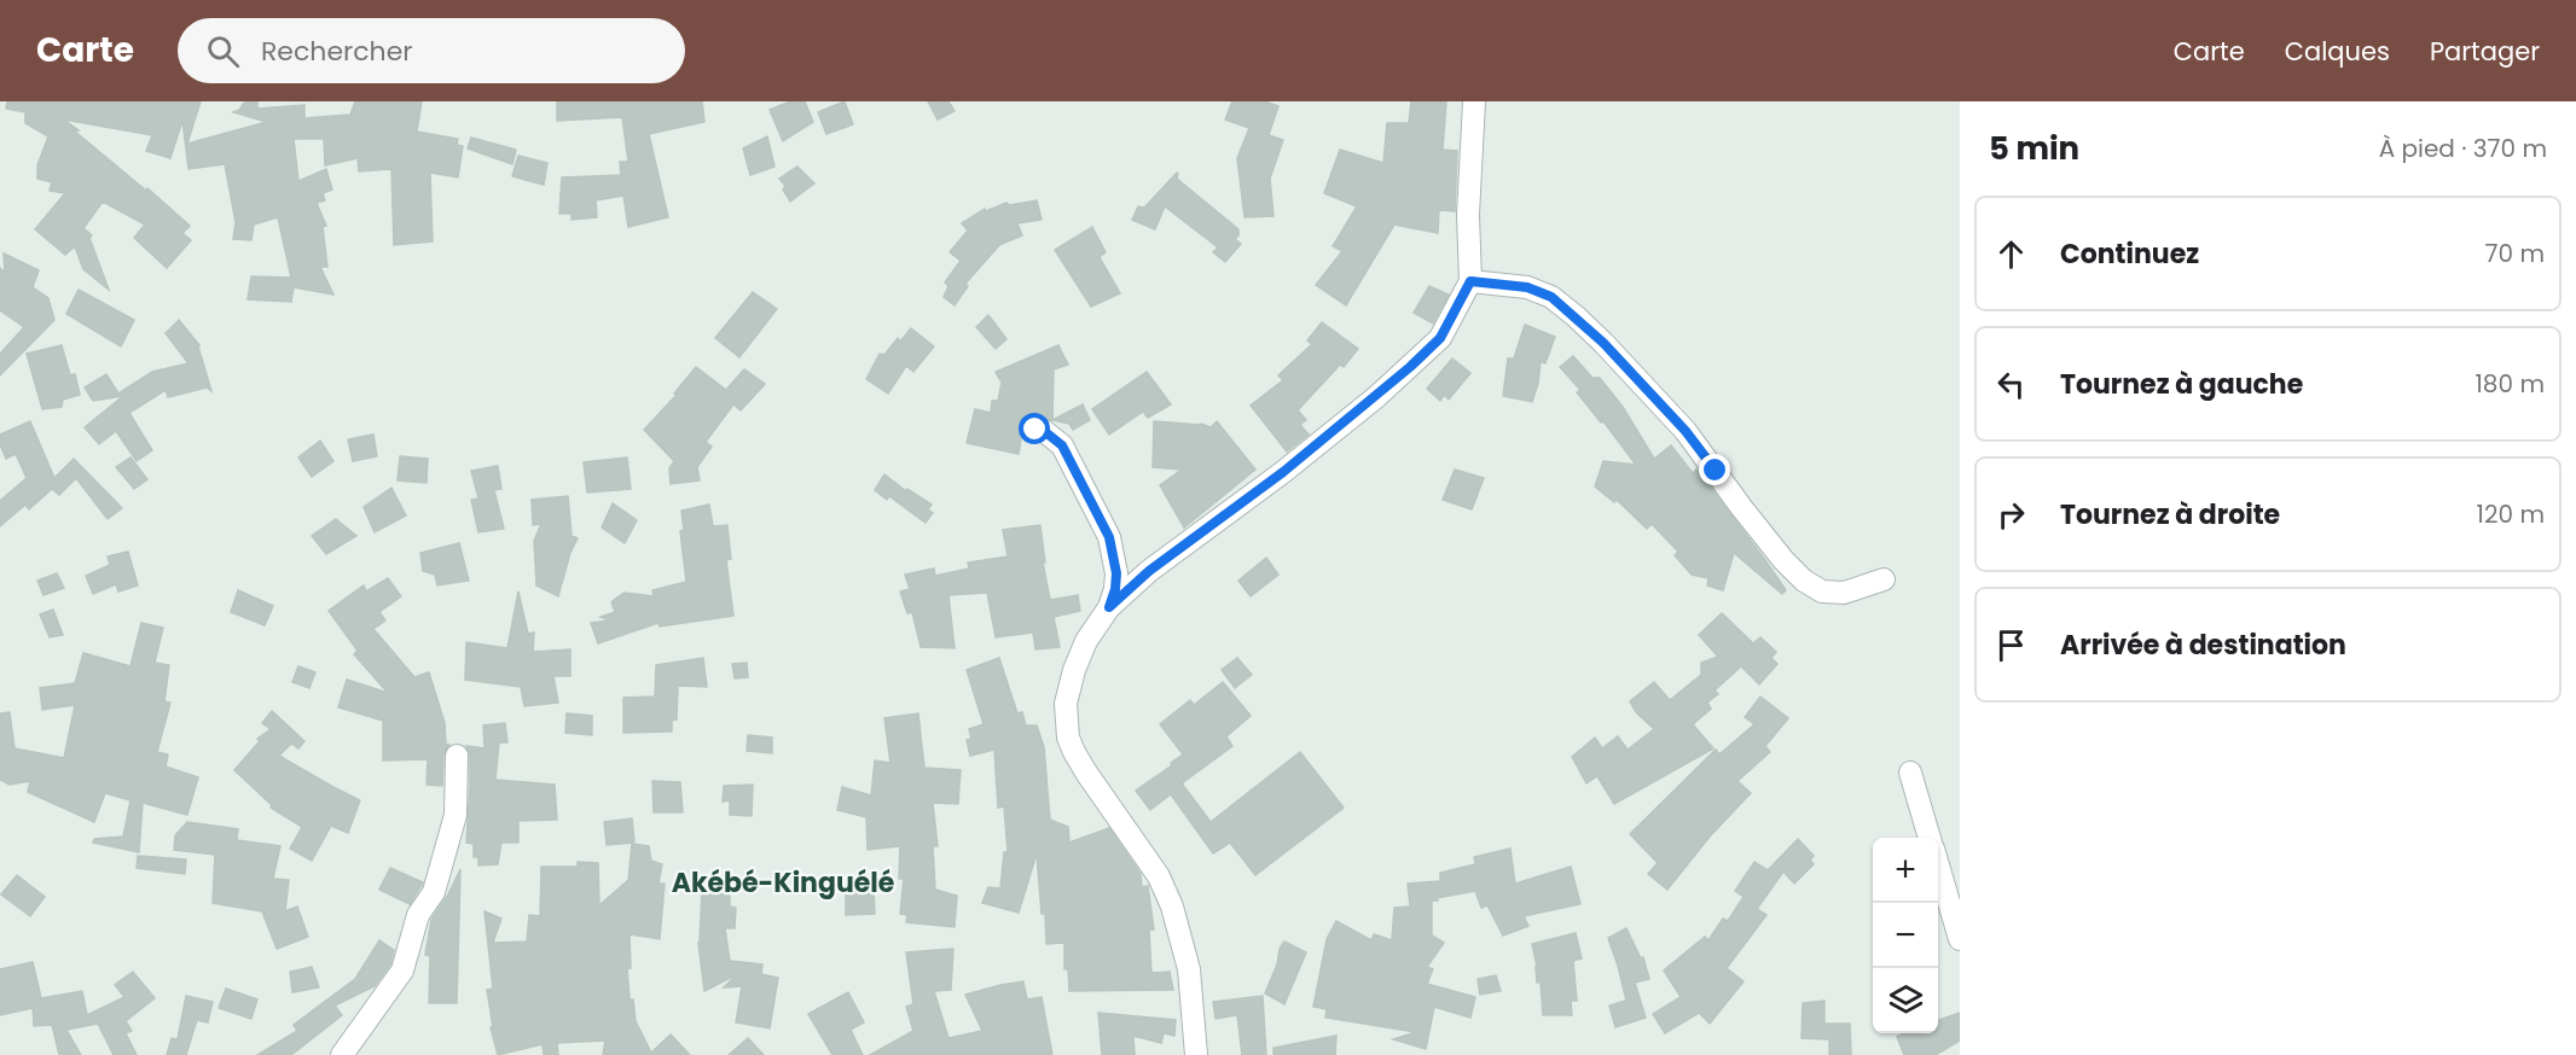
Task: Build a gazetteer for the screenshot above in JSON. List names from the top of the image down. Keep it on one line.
{"districts":["Akébé-Kinguélé"],"page":{"header":"Carte","search":"Rechercher","nav":["Carte","Calques","Partager"],"heading":["5 min","À pied · 370 m"],"list":[["Continuez","70 m"],["Tournez à gauche","180 m"],["Tournez à droite","120 m"],"Arrivée à destination"],"map_buttons":["+","−"]}}
